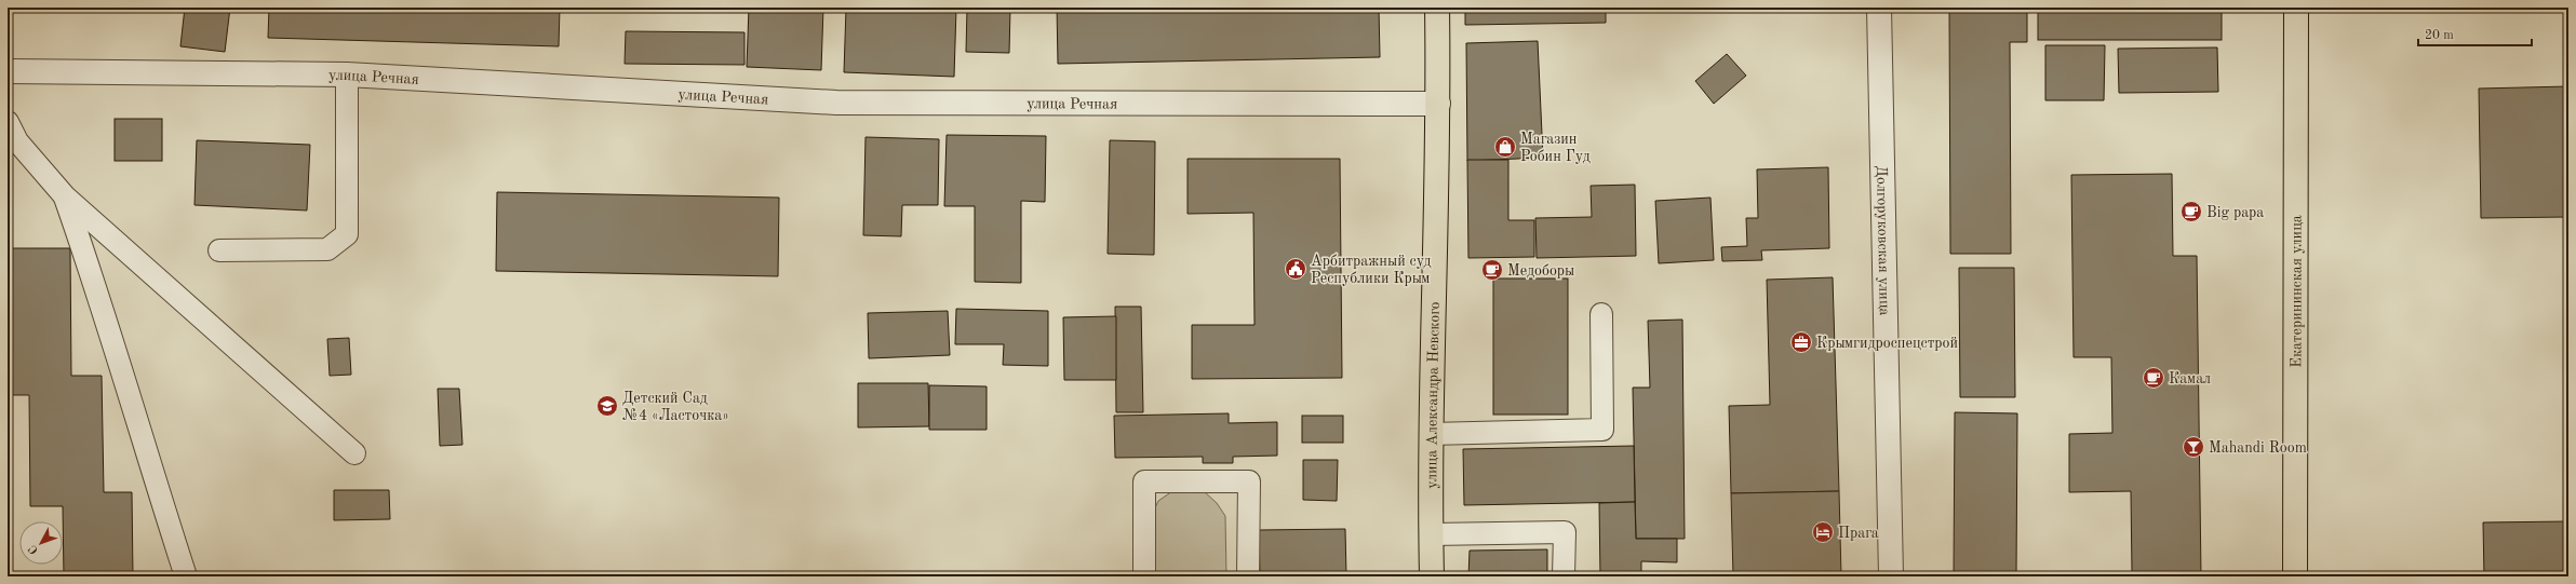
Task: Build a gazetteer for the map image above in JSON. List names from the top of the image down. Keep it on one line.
{"streets":{"main road":["Екатерининская улица","улица Александра Невского"],"street":["улица Речная","Долгоруковская улица"]},"crossings":[["улица Речная","улица Александра Невского"]],"places":{"shop":["Магазин Робин Гуд"],"cafe":["Big papa","Медоборы","Камал"],"public building":["Арбитражный суд Республики Крым"],"office":["Крымгидроспецстрой"],"school or university":["Детский Сад №4 «Ласточка»"],"bar":["Mahandi Room"],"hotel":["Прага"]},"scale_bar":"20 m","north":"bottom left"}
